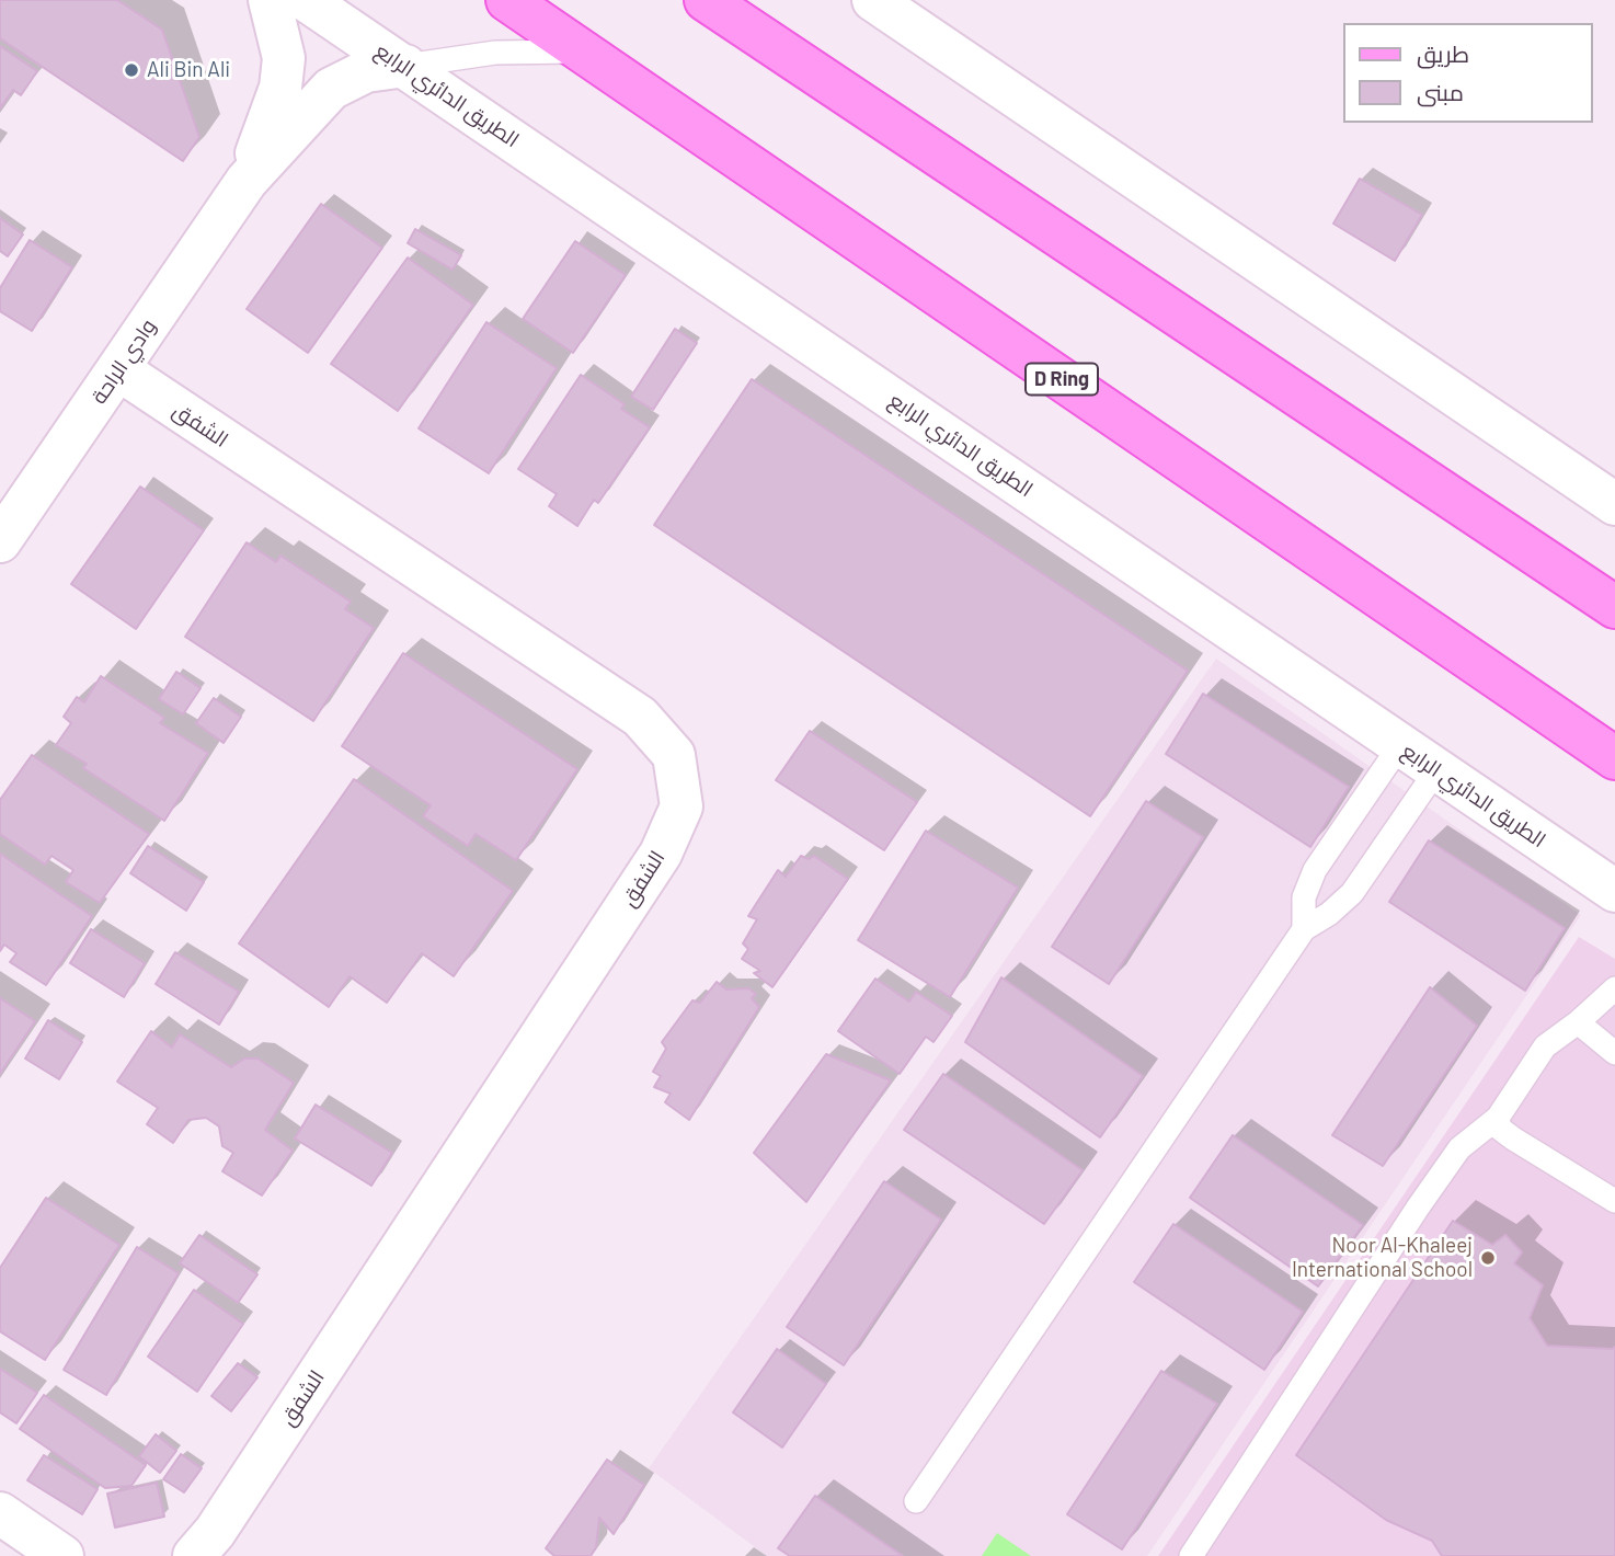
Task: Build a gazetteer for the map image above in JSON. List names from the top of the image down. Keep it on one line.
{"streets":{"main road":["D Ring"],"street":["الطريق الدائري الرابع","وادي الراحة","الشفق"]},"crossings":[["الطريق الدائري الرابع","وادي الراحة"],["وادي الراحة","الشفق"]],"places":["Ali Bin Ali","Noor Al-Khaleej International School"],"legend":["طريق","مبنى"]}
